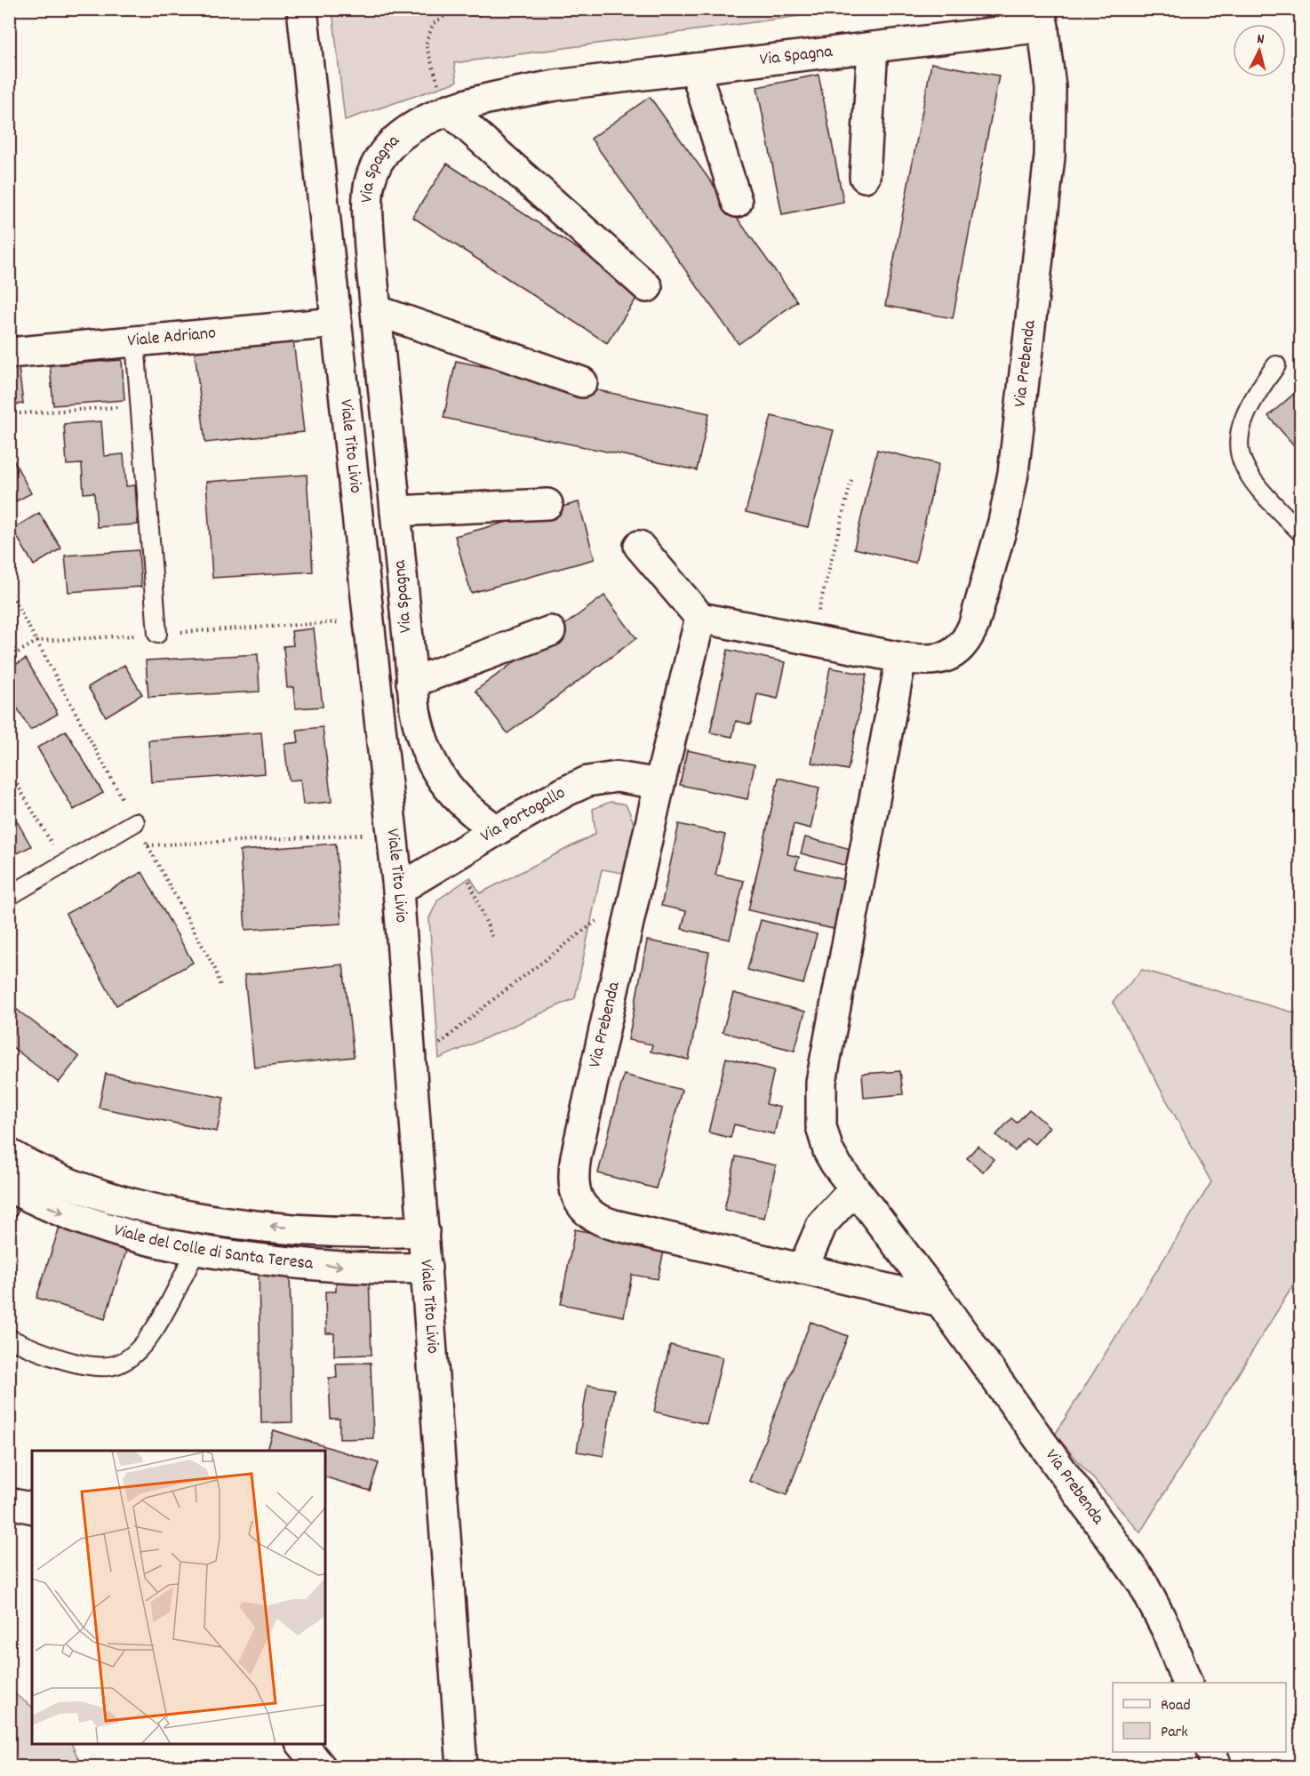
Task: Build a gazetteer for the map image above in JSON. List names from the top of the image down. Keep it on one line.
{"streets":{"street":["Via Spagna","Viale Adriano","Via Prebenda","Viale Tito Livio","Via Portogallo","Viale del Colle di Santa Teresa"]},"crossings":[["Via Spagna","Via Prebenda"],["Via Spagna","Via Portogallo"],["Viale Adriano","Viale Tito Livio"],["Via Prebenda","Via Portogallo"],["Viale Tito Livio","Via Portogallo"],["Viale Tito Livio","Viale del Colle di Santa Teresa"]],"legend":["Road","Park"],"north":"top"}
